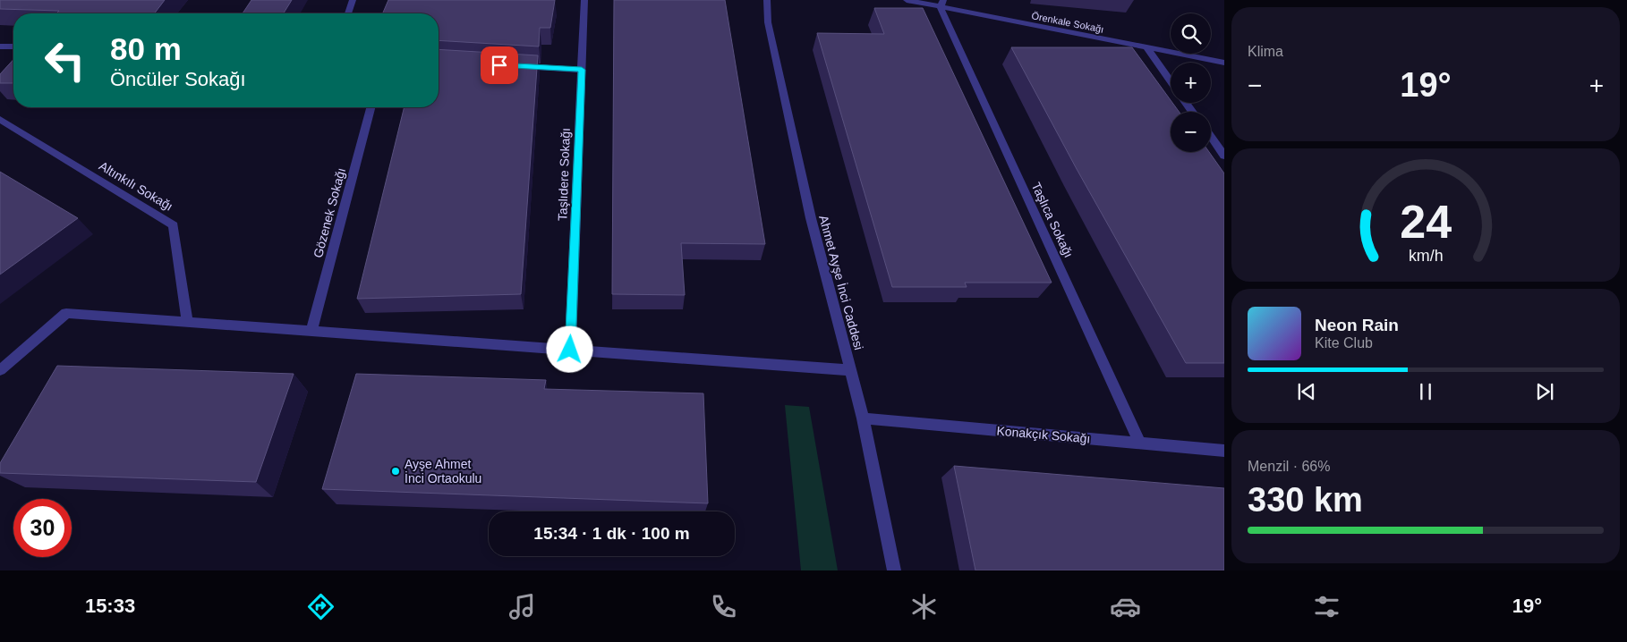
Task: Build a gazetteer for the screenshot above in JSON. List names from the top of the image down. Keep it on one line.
{"streets":{"street":["Örenkale Sokağı","Taşlıdere Sokağı","Altınkılı Sokağı","Gözenek Sokağı","Taşlıca Sokağı","Ahmet Ayşe İnci Caddesi","Konakçık Sokağı"]},"crossings":[["Örenkale Sokağı","Taşlıca Sokağı"],["Taşlıca Sokağı","Konakçık Sokağı"],["Ahmet Ayşe İnci Caddesi","Konakçık Sokağı"]],"places":["Ayşe Ahmet İnci Ortaokulu"],"page":{"tile":["Klima",["Menzil · 66%","330 km"]],"map_buttons":["+","−"],"turn":["80 m","Öncüler Sokağı"],"heat":["−","19°","+"],"song":["Neon Rain","Kite Club"],"limit":"30","trip":"15:34 · 1 dk · 100 m","tabs":["15:33","19°"],"gauge":["24","km/h"]}}
